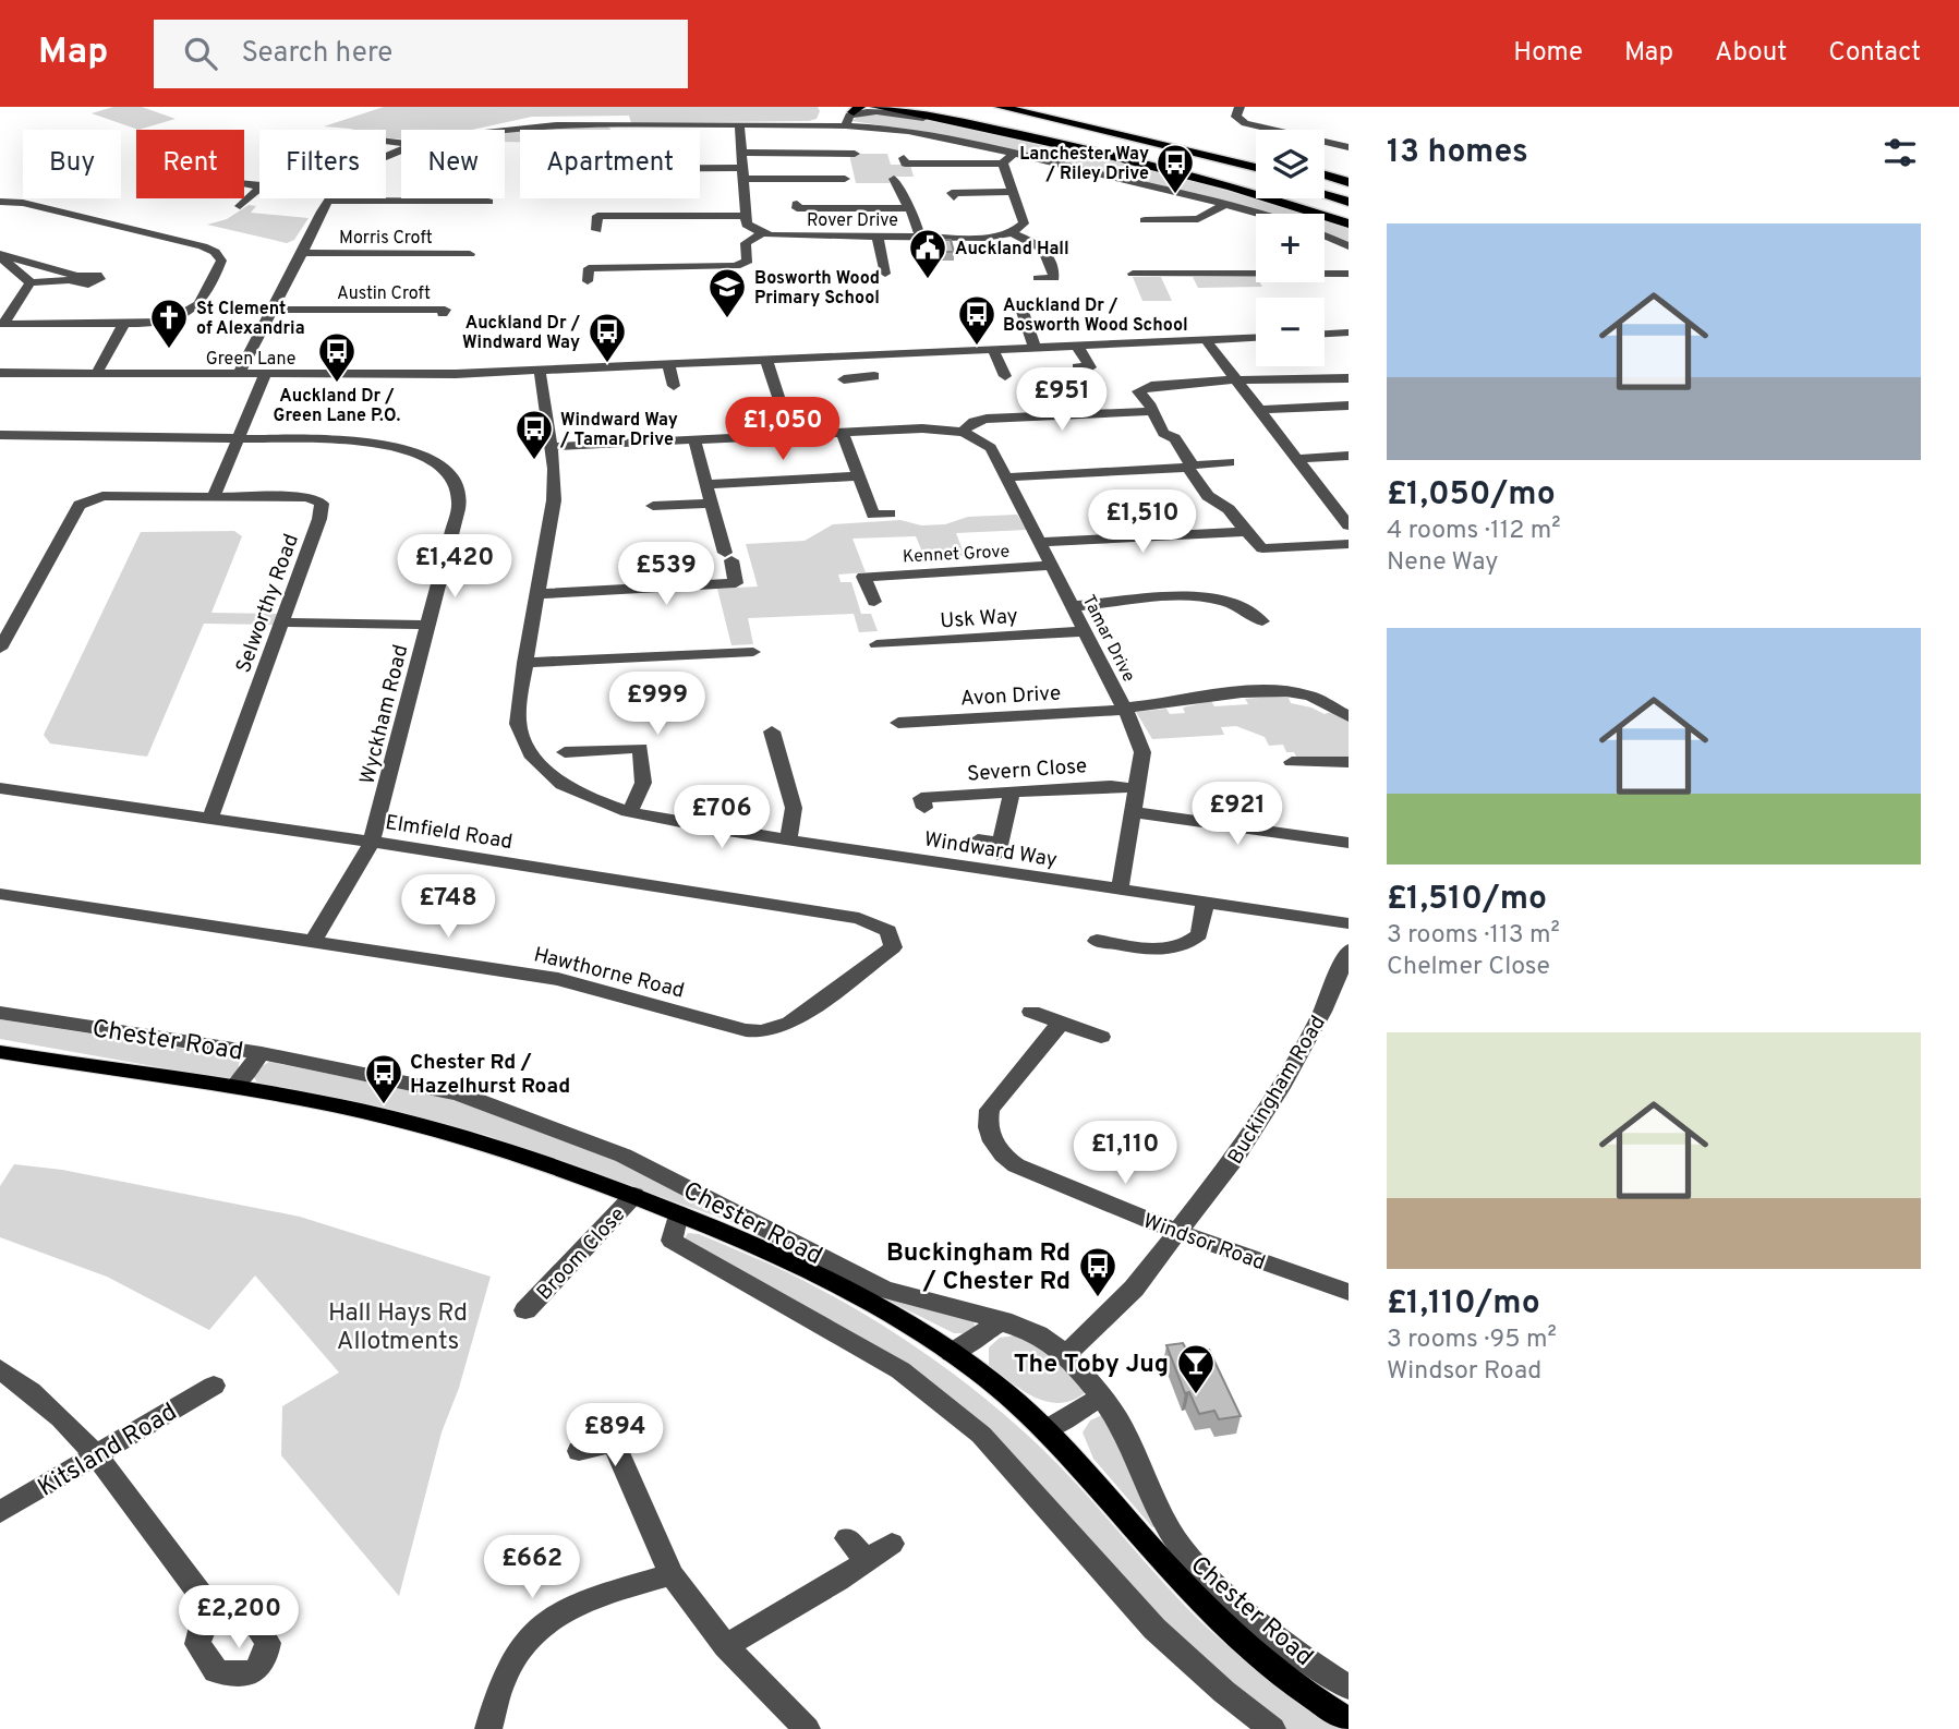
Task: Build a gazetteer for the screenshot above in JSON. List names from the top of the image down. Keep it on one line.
{"streets":{"main road":["Chester Road"],"street":["Rover Drive","Morris Croft","Austin Croft","Green Lane","Kennet Grove","Selworthy Road","Usk Way","Tamar Drive","Avon Drive","Wyckham Road","Severn Close","Elmfield Road","Windward Way","Hawthorne Road","Buckingham Road","Windsor Road","Broom Close","Kitsland Road"]},"crossings":[["Green Lane","Windward Way"],["Kennet Grove","Tamar Drive"],["Selworthy Road","Elmfield Road"],["Usk Way","Tamar Drive"],["Tamar Drive","Avon Drive"],["Tamar Drive","Severn Close"],["Tamar Drive","Windward Way"],["Wyckham Road","Elmfield Road"],["Wyckham Road","Hawthorne Road"],["Elmfield Road","Hawthorne Road"],["Chester Road","Buckingham Road"],["Chester Road","Broom Close"],["Buckingham Road","Windsor Road"]],"parks":["Hall Hays Rd Allotments"],"places":{"bus stop":["Lanchester Way / Riley Drive","Auckland Dr / Bosworth Wood School","Auckland Dr / Windward Way","Auckland Dr / Green Lane P.O.","Windward Way / Tamar Drive","Chester Rd / Hazelhurst Road","Buckingham Rd / Chester Rd"],"public building":["Auckland Hall"],"school or university":["Bosworth Wood Primary School"],"church":["St Clement of Alexandria"],"bar":["The Toby Jug"]},"page":{"header":"Map","search":"Search here","nav":["Home","Map","About","Contact"],"heading":"13 homes","map_buttons":["+","−"],"chip":["Buy","Rent","Filters","New","Apartment"],"list":[{"name":"£1,050/mo","note":"4 rooms · 112 m² · Nene Way"},{"name":"£1,510/mo","note":"3 rooms · 113 m² · Chelmer Close"},{"name":"£1,110/mo","note":"3 rooms · 95 m² · Windsor Road"}],"price":["£951","£1,050","£1,510","£1,420","£539","£999","£921","£706","£748","£1,110","£894","£662","£2,200"]}}
